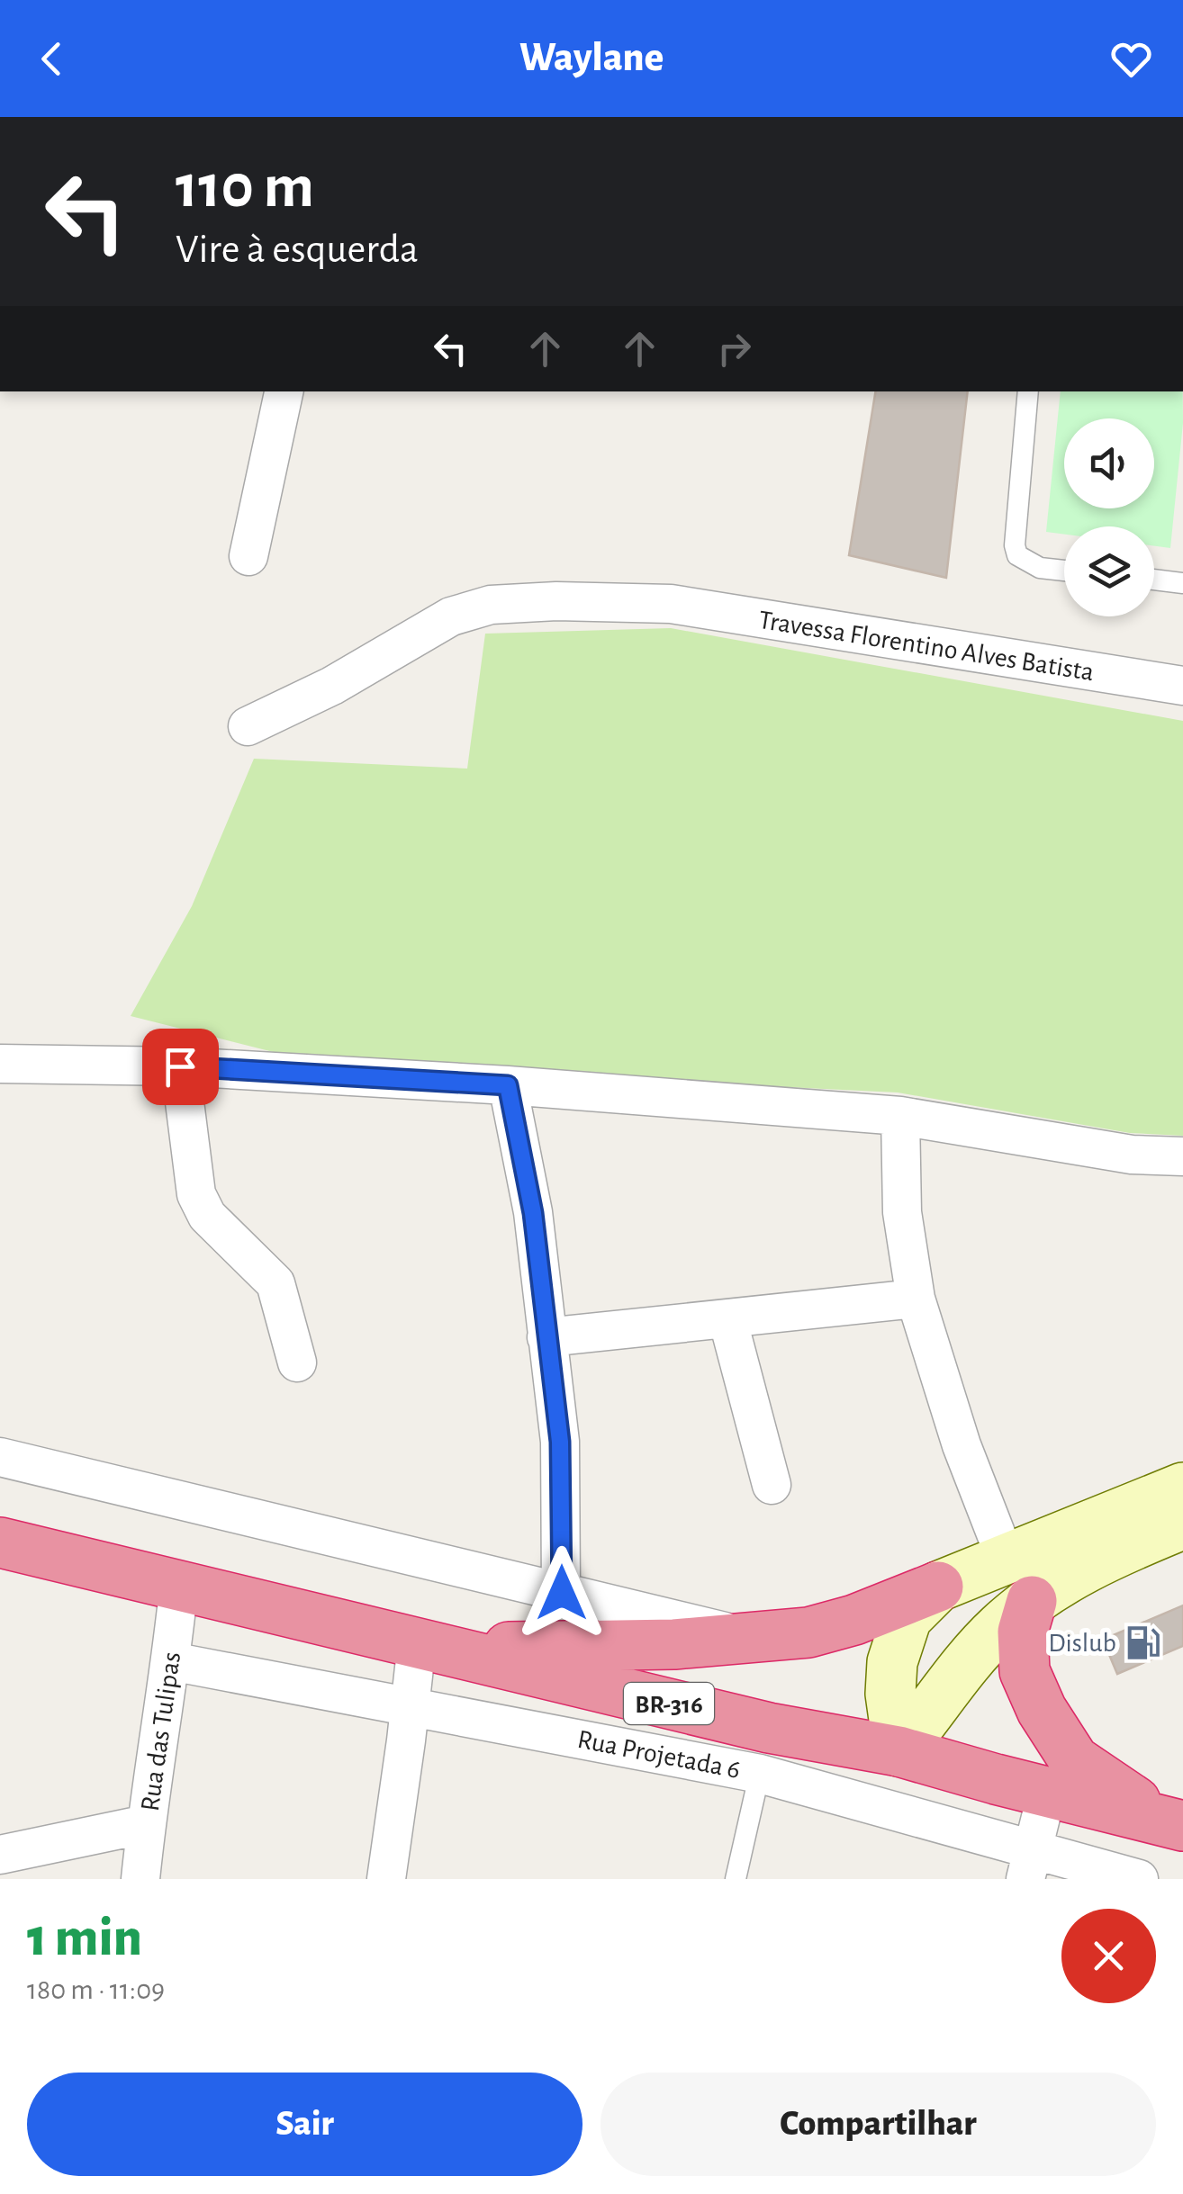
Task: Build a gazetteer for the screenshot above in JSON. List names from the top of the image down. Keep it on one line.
{"streets":{"highway":["BR-316"],"street":["Travessa Florentino Alves Batista","Rua das Tulipas","Rua Projetada 6"]},"crossings":[["BR-316","Rua das Tulipas"],["BR-316","Rua Projetada 6"],["Rua das Tulipas","Rua Projetada 6"]],"places":{"fuel station":["Dislub"]},"page":{"header":"Waylane","turn":["110 m","Vire à esquerda"],"heading":["1 min","180 m · 11:09"],"buttons":["Sair","Compartilhar"]}}
